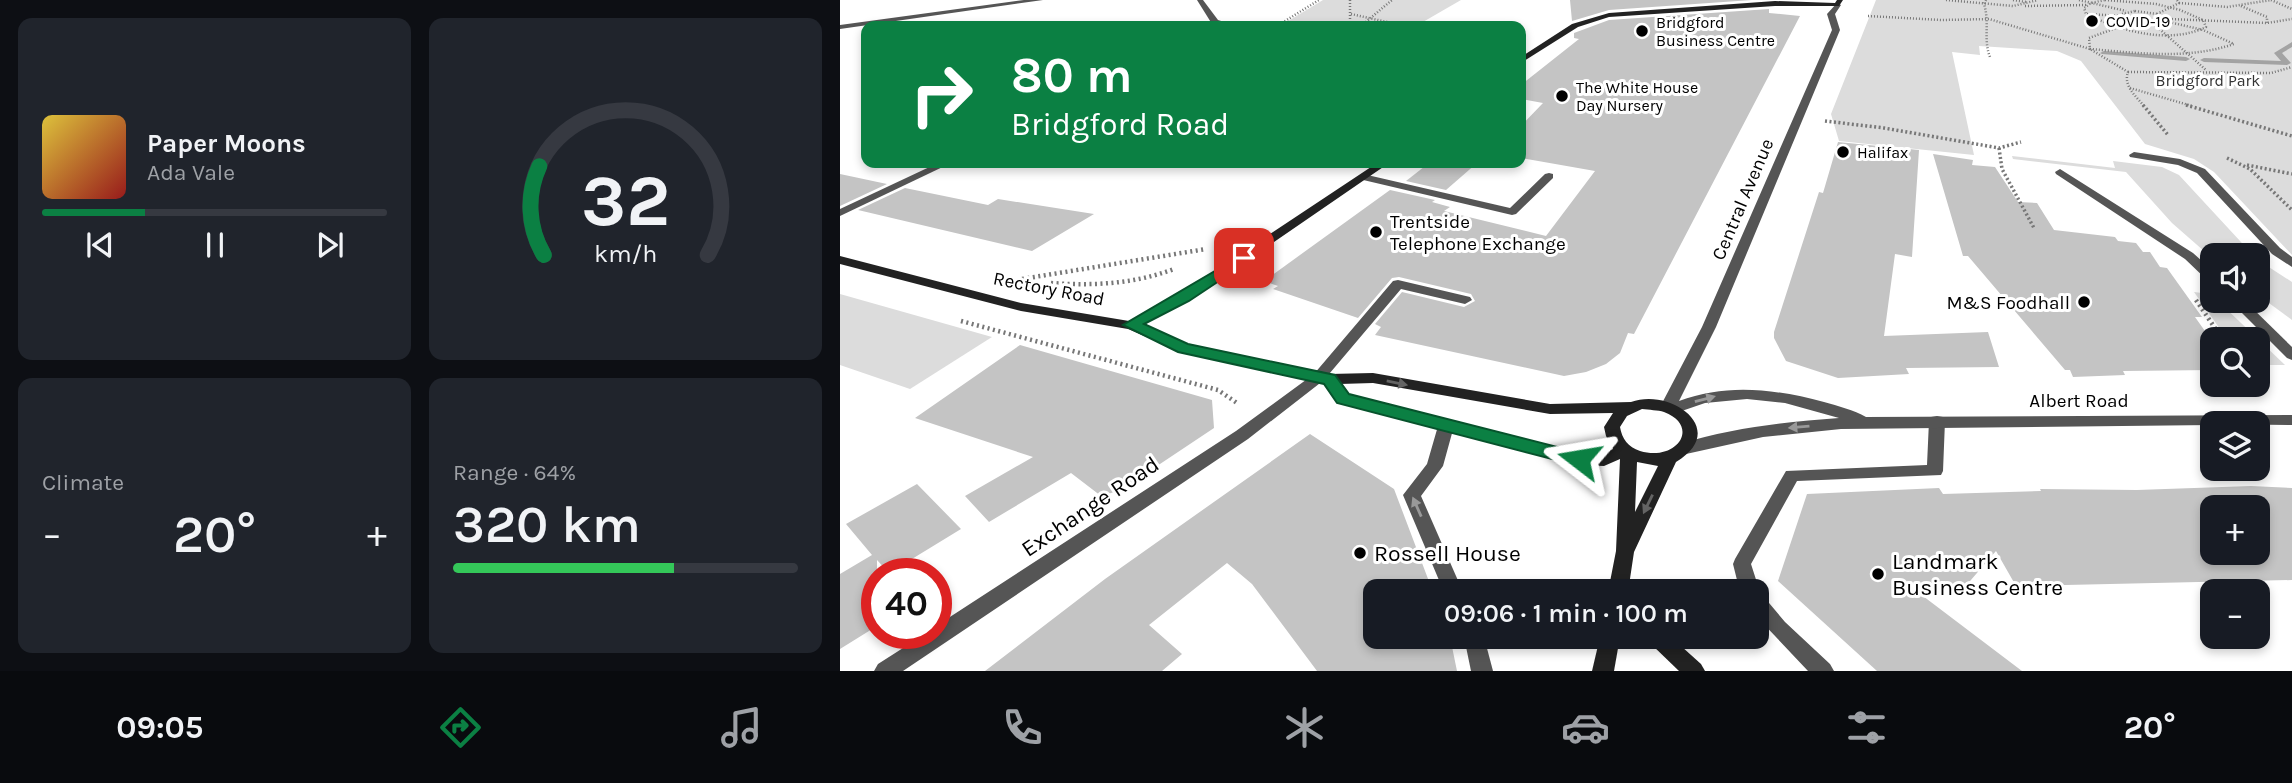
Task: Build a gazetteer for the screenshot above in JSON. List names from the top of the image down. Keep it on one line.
{"streets":{"street":["Central Avenue","Rectory Road","Albert Road","Exchange Road"]},"crossings":[["Central Avenue","Rectory Road"],["Central Avenue","Albert Road"],["Rectory Road","Albert Road"],["Rectory Road","Exchange Road"]],"parks":["Bridgford Park"],"places":["COVID-19","Bridgford Business Centre","The White House Day Nursery","Halifax","Trentside Telephone Exchange","M&S Foodhall","Rossell House","Landmark Business Centre"],"page":{"turn":["80 m","Bridgford Road"],"song":["Paper Moons","Ada Vale"],"map_buttons":["+","−"],"tile":["Climate",["Range · 64%","320 km"]],"heat":["−","20°","+"],"limit":"40","trip":"09:06 · 1 min · 100 m","tabs":["09:05","20°"],"gauge":["32","km/h"]}}
